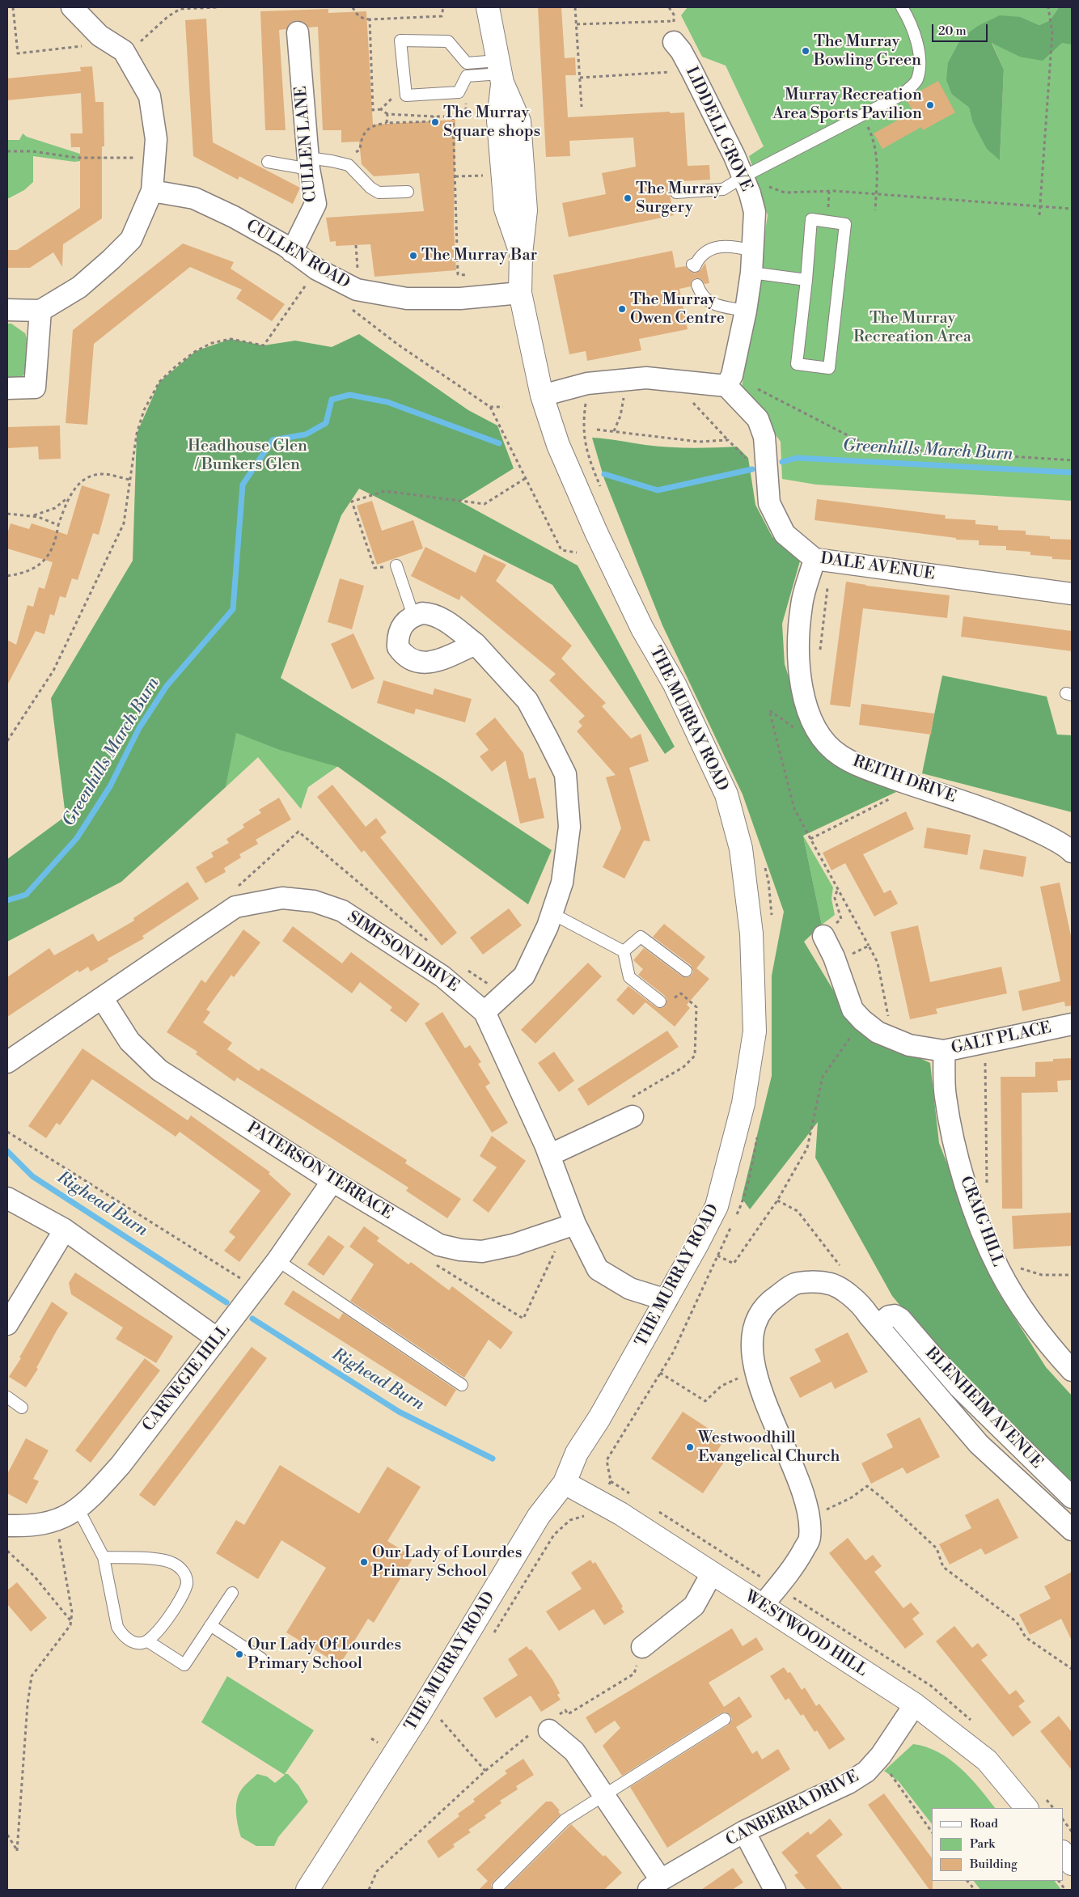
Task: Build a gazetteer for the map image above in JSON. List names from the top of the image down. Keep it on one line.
{"streets":{"street":["LIDDELL GROVE","CULLEN LANE","CULLEN ROAD","DALE AVENUE","THE MURRAY ROAD","REITH DRIVE","SIMPSON DRIVE","GALT PLACE","PATERSON TERRACE","CRAIG HILL","CARNEGIE HILL","BLENHEIM AVENUE","WESTWOOD HILL","CANBERRA DRIVE"]},"crossings":[["LIDDELL GROVE","DALE AVENUE"],["CULLEN LANE","CULLEN ROAD"],["CULLEN ROAD","THE MURRAY ROAD"],["DALE AVENUE","REITH DRIVE"],["THE MURRAY ROAD","SIMPSON DRIVE"],["THE MURRAY ROAD","WESTWOOD HILL"],["SIMPSON DRIVE","PATERSON TERRACE"],["GALT PLACE","CRAIG HILL"],["PATERSON TERRACE","CARNEGIE HILL"],["BLENHEIM AVENUE","WESTWOOD HILL"],["WESTWOOD HILL","CANBERRA DRIVE"]],"water":["Greenhills March Burn","Righead Burn"],"parks":["The Murray Recreation Area","Headhouse Glen / Bunkers Glen"],"places":["The Murray Bowling Green","Murray Recreation Area Sports Pavilion","The Murray Square shops","The Murray Surgery","The Murray Bar","The Murray Owen Centre","Westwoodhill Evangelical Church","Our Lady of Lourdes Primary School","Our Lady Of Lourdes Primary School"],"legend":["Road","Park","Building"],"scale_bar":"20 m"}
